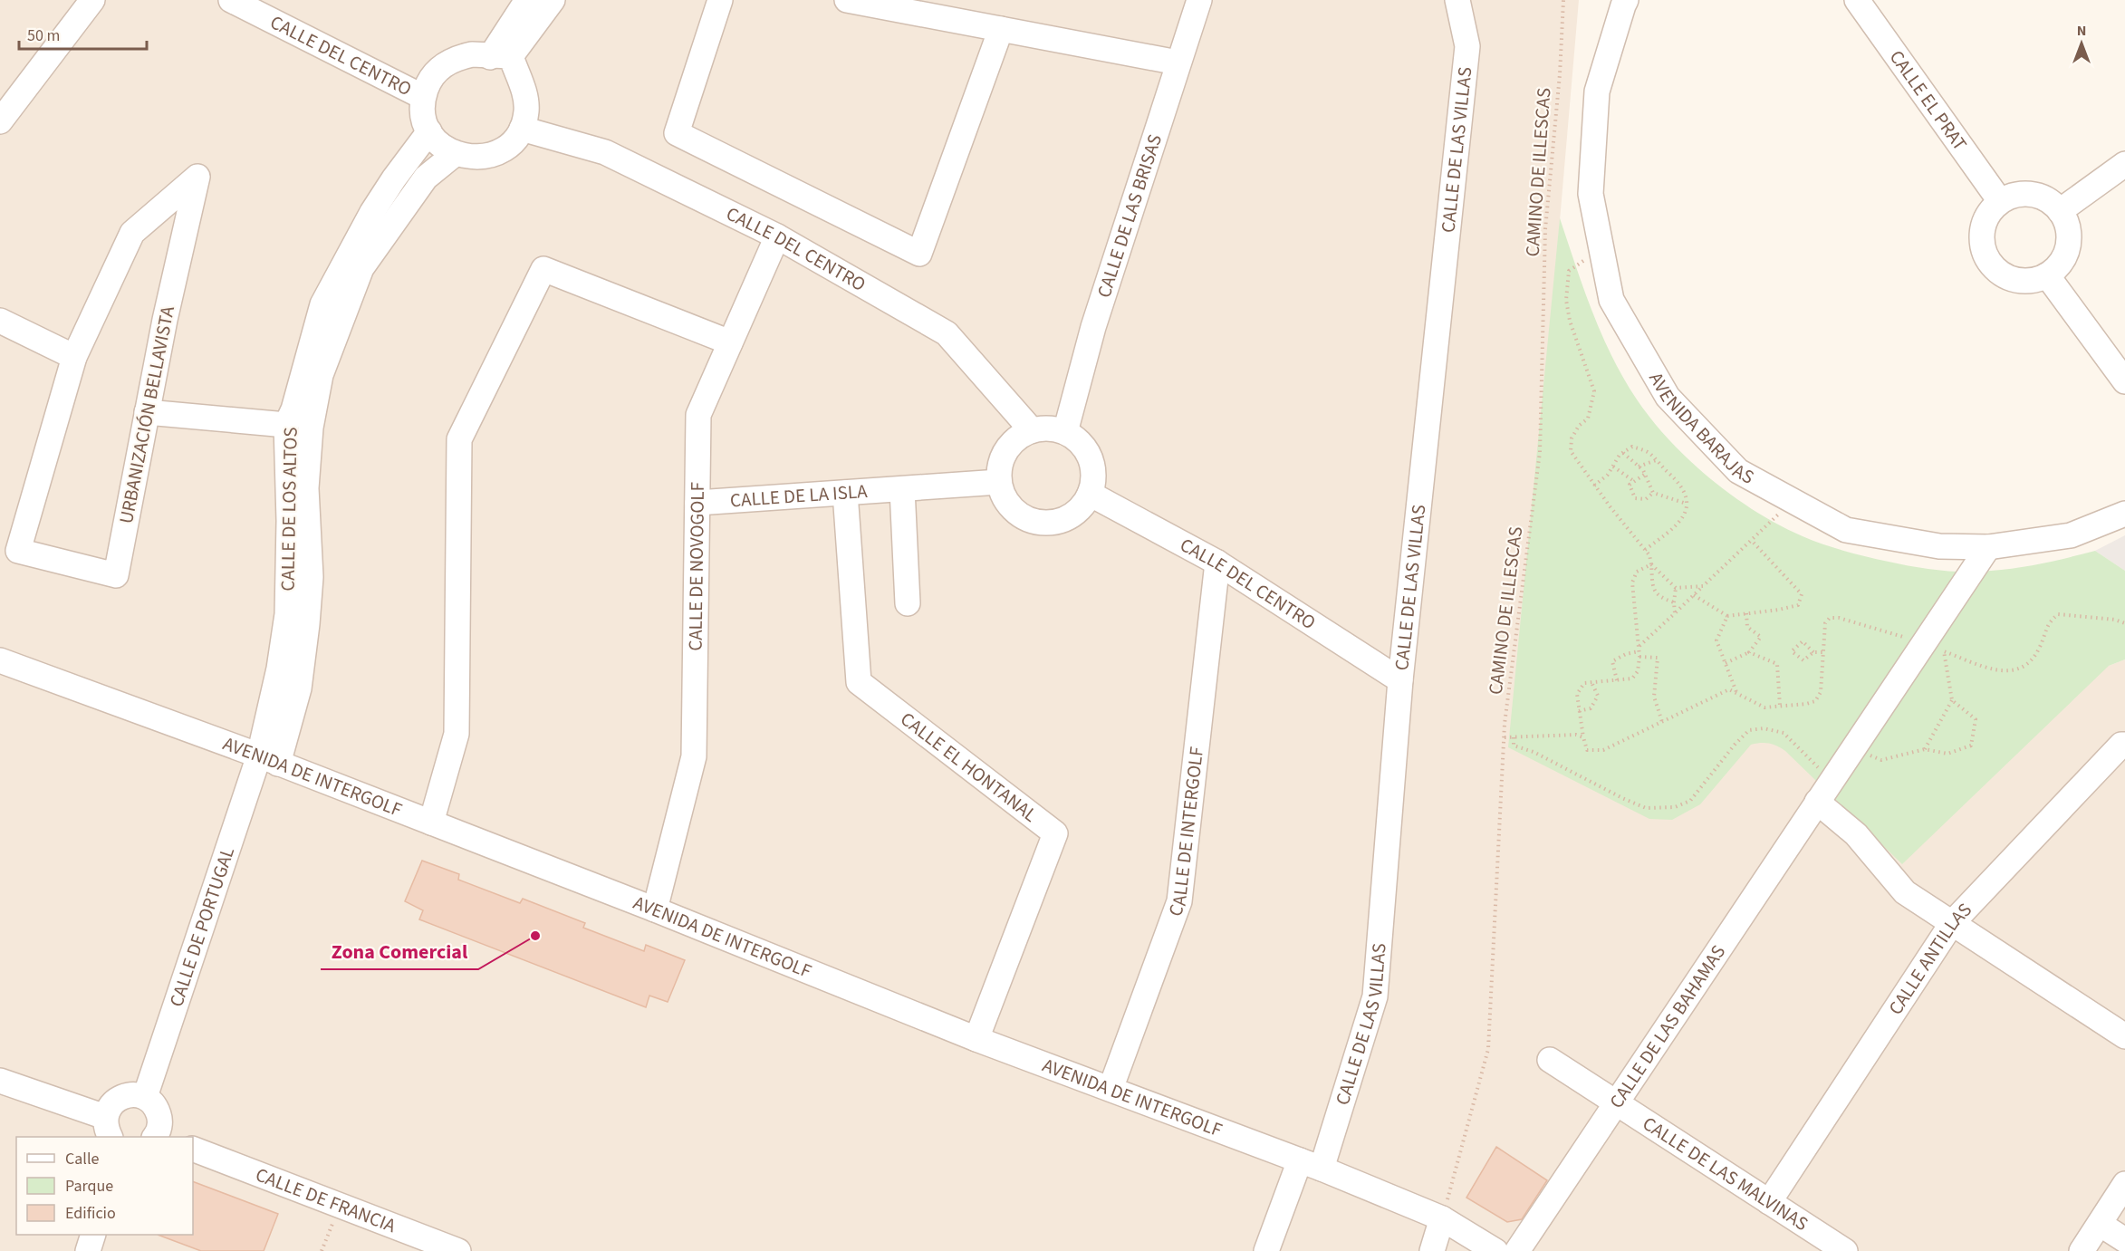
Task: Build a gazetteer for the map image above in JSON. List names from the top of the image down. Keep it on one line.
{"streets":{"street":["CALLE DEL CENTRO","CALLE EL PRAT","CALLE DE LAS VILLAS","CALLE DE LAS BRISAS","URBANIZACIÓN BELLAVISTA","AVENIDA BARAJAS","CALLE DE LA ISLA","CALLE DE LOS ALTOS","CALLE DE NOVOGOLF","CALLE EL HONTANAL","AVENIDA DE INTERGOLF","CALLE DE INTERGOLF","CALLE DE PORTUGAL","CALLE ANTILLAS","CALLE DE LAS BAHAMAS","CALLE DE LAS MALVINAS","CALLE DE FRANCIA"],"path":["CAMINO DE ILLESCAS"]},"crossings":[["CALLE DEL CENTRO","CALLE DE LAS VILLAS"],["CALLE DEL CENTRO","CALLE DE LAS BRISAS"],["CALLE DEL CENTRO","CALLE DE LA ISLA"],["CALLE DEL CENTRO","CALLE DE LOS ALTOS"],["CALLE DEL CENTRO","CALLE DE NOVOGOLF"],["CALLE DEL CENTRO","CALLE DE INTERGOLF"],["CALLE DE LAS VILLAS","AVENIDA DE INTERGOLF"],["CAMINO DE ILLESCAS","AVENIDA DE INTERGOLF"],["CALLE DE LAS BRISAS","CALLE DE LA ISLA"],["AVENIDA BARAJAS","CALLE DE LAS BAHAMAS"],["CALLE DE LA ISLA","CALLE DE NOVOGOLF"],["CALLE DE LA ISLA","CALLE EL HONTANAL"],["CALLE DE LOS ALTOS","AVENIDA DE INTERGOLF"],["CALLE DE LOS ALTOS","CALLE DE PORTUGAL"],["CALLE DE NOVOGOLF","AVENIDA DE INTERGOLF"],["CALLE EL HONTANAL","AVENIDA DE INTERGOLF"],["AVENIDA DE INTERGOLF","CALLE DE INTERGOLF"],["AVENIDA DE INTERGOLF","CALLE DE PORTUGAL"],["CALLE ANTILLAS","CALLE DE LAS MALVINAS"],["CALLE DE LAS BAHAMAS","CALLE DE LAS MALVINAS"]],"places":["Zona Comercial"],"legend":["Calle","Parque","Edificio"],"scale_bar":"50 m","north":"top"}
